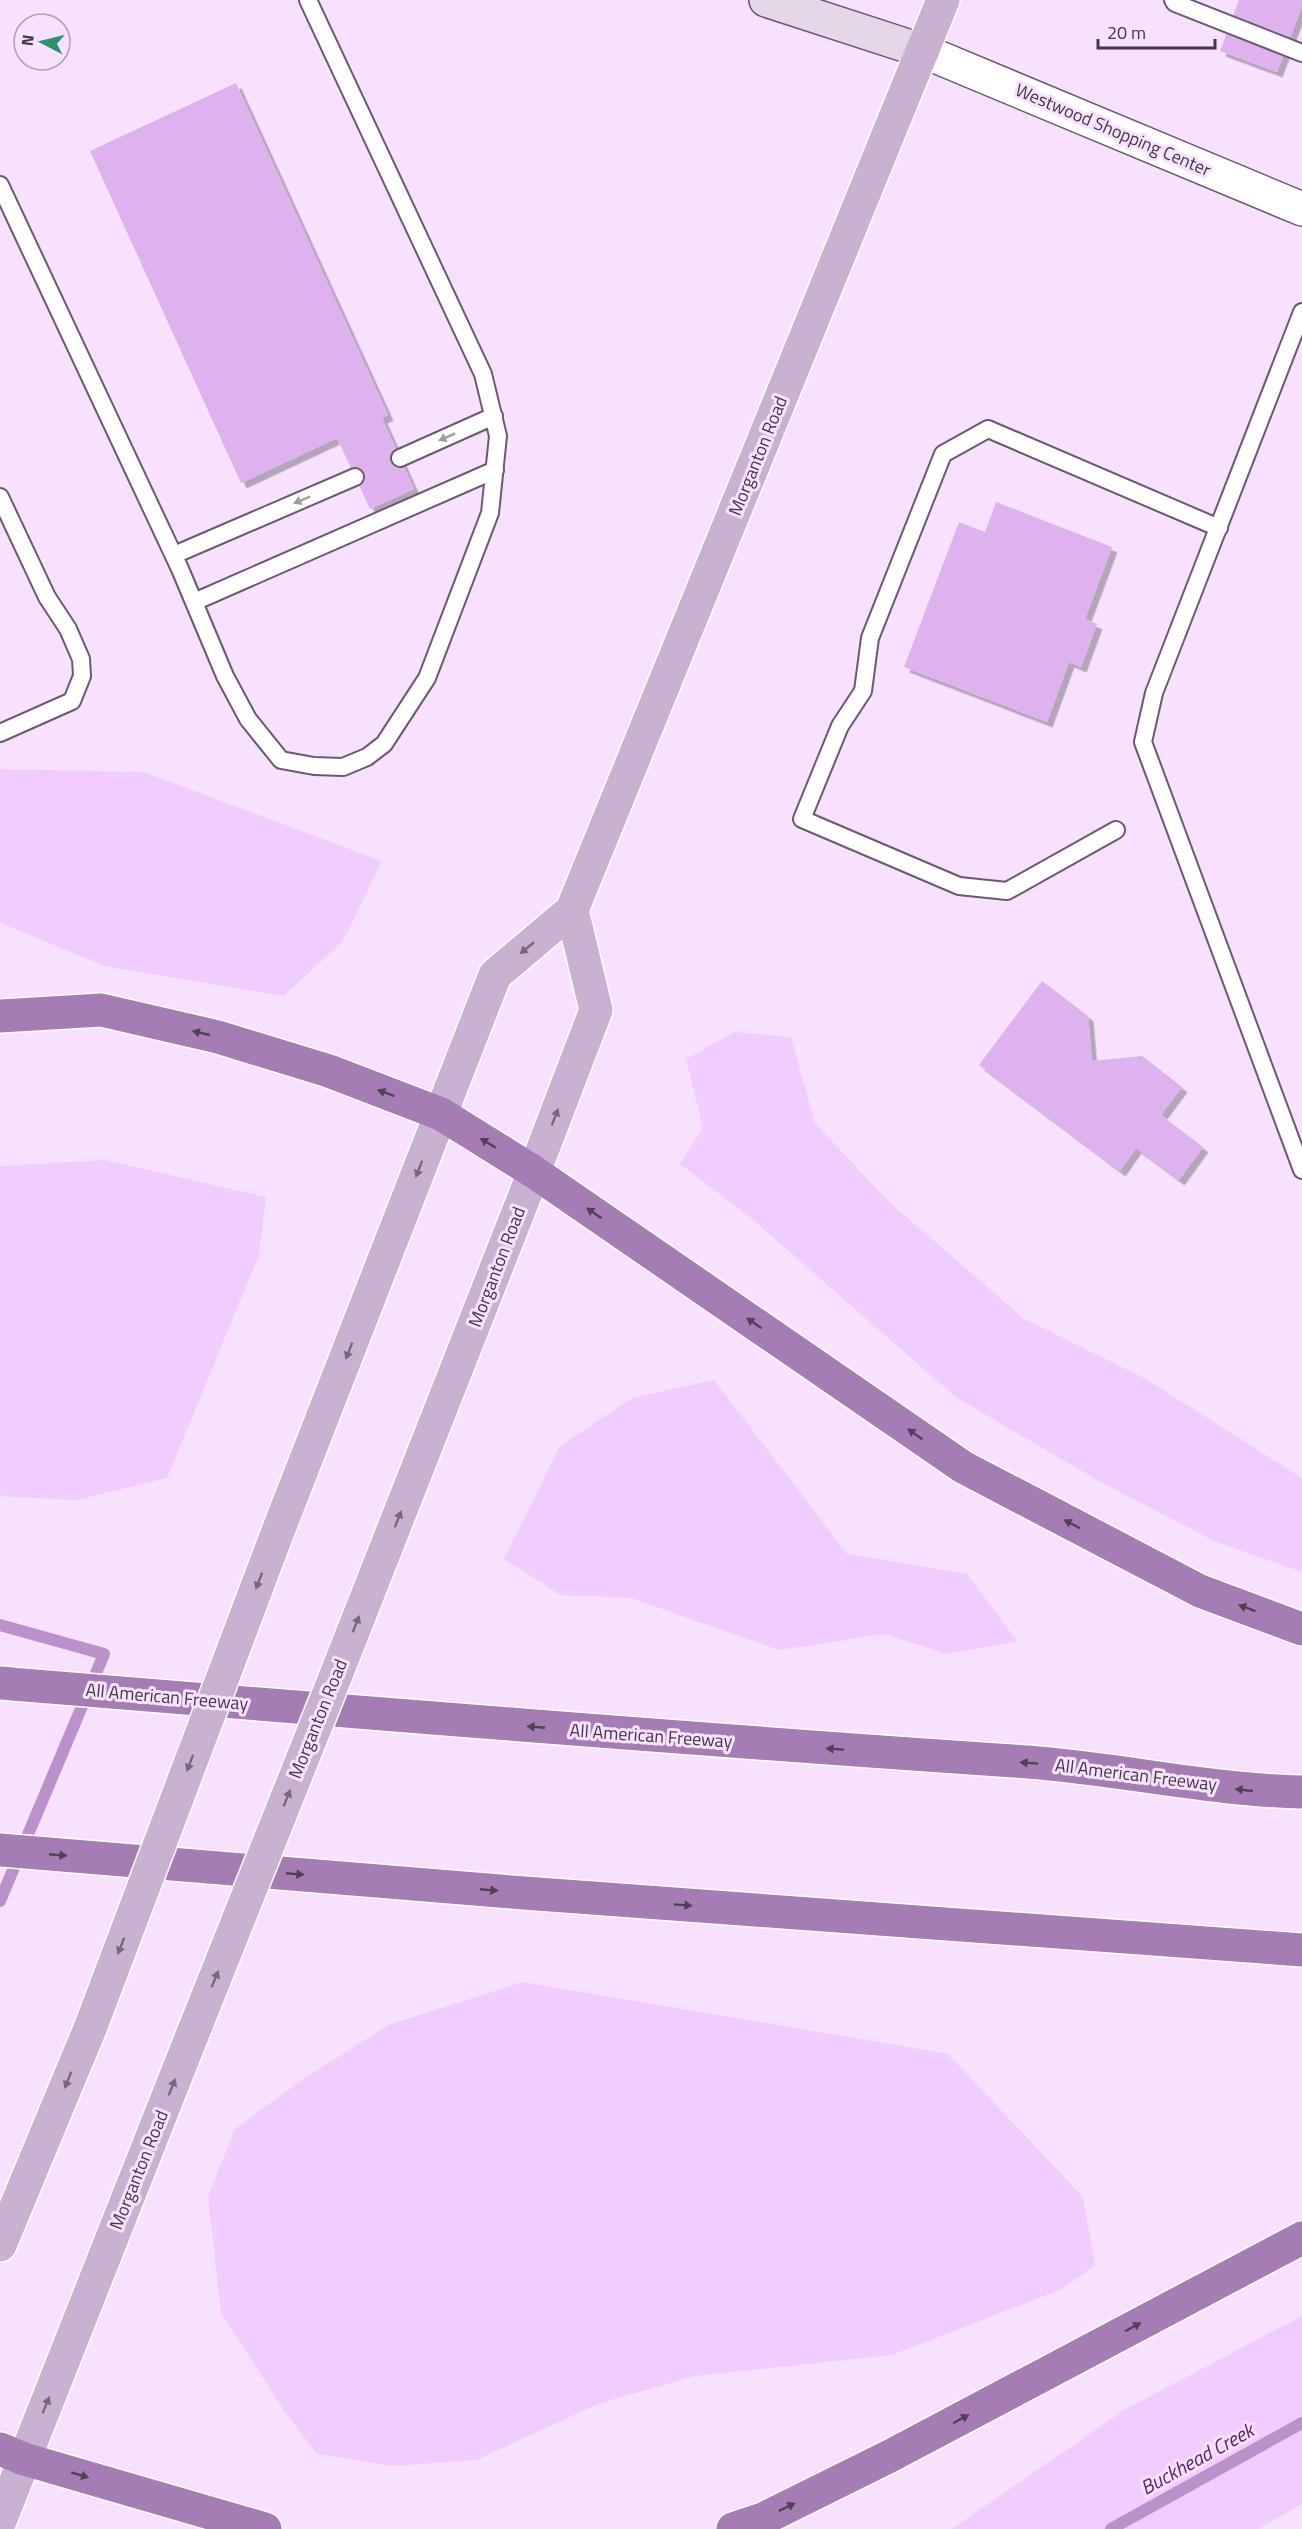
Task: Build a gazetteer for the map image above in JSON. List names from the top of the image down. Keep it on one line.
{"streets":{"highway":["All American Freeway"],"main road":["Morganton Road"],"street":["Westwood Shopping Center"]},"crossings":[["Westwood Shopping Center","Morganton Road"]],"water":["Buckhead Creek"],"scale_bar":"20 m","north":"left"}
